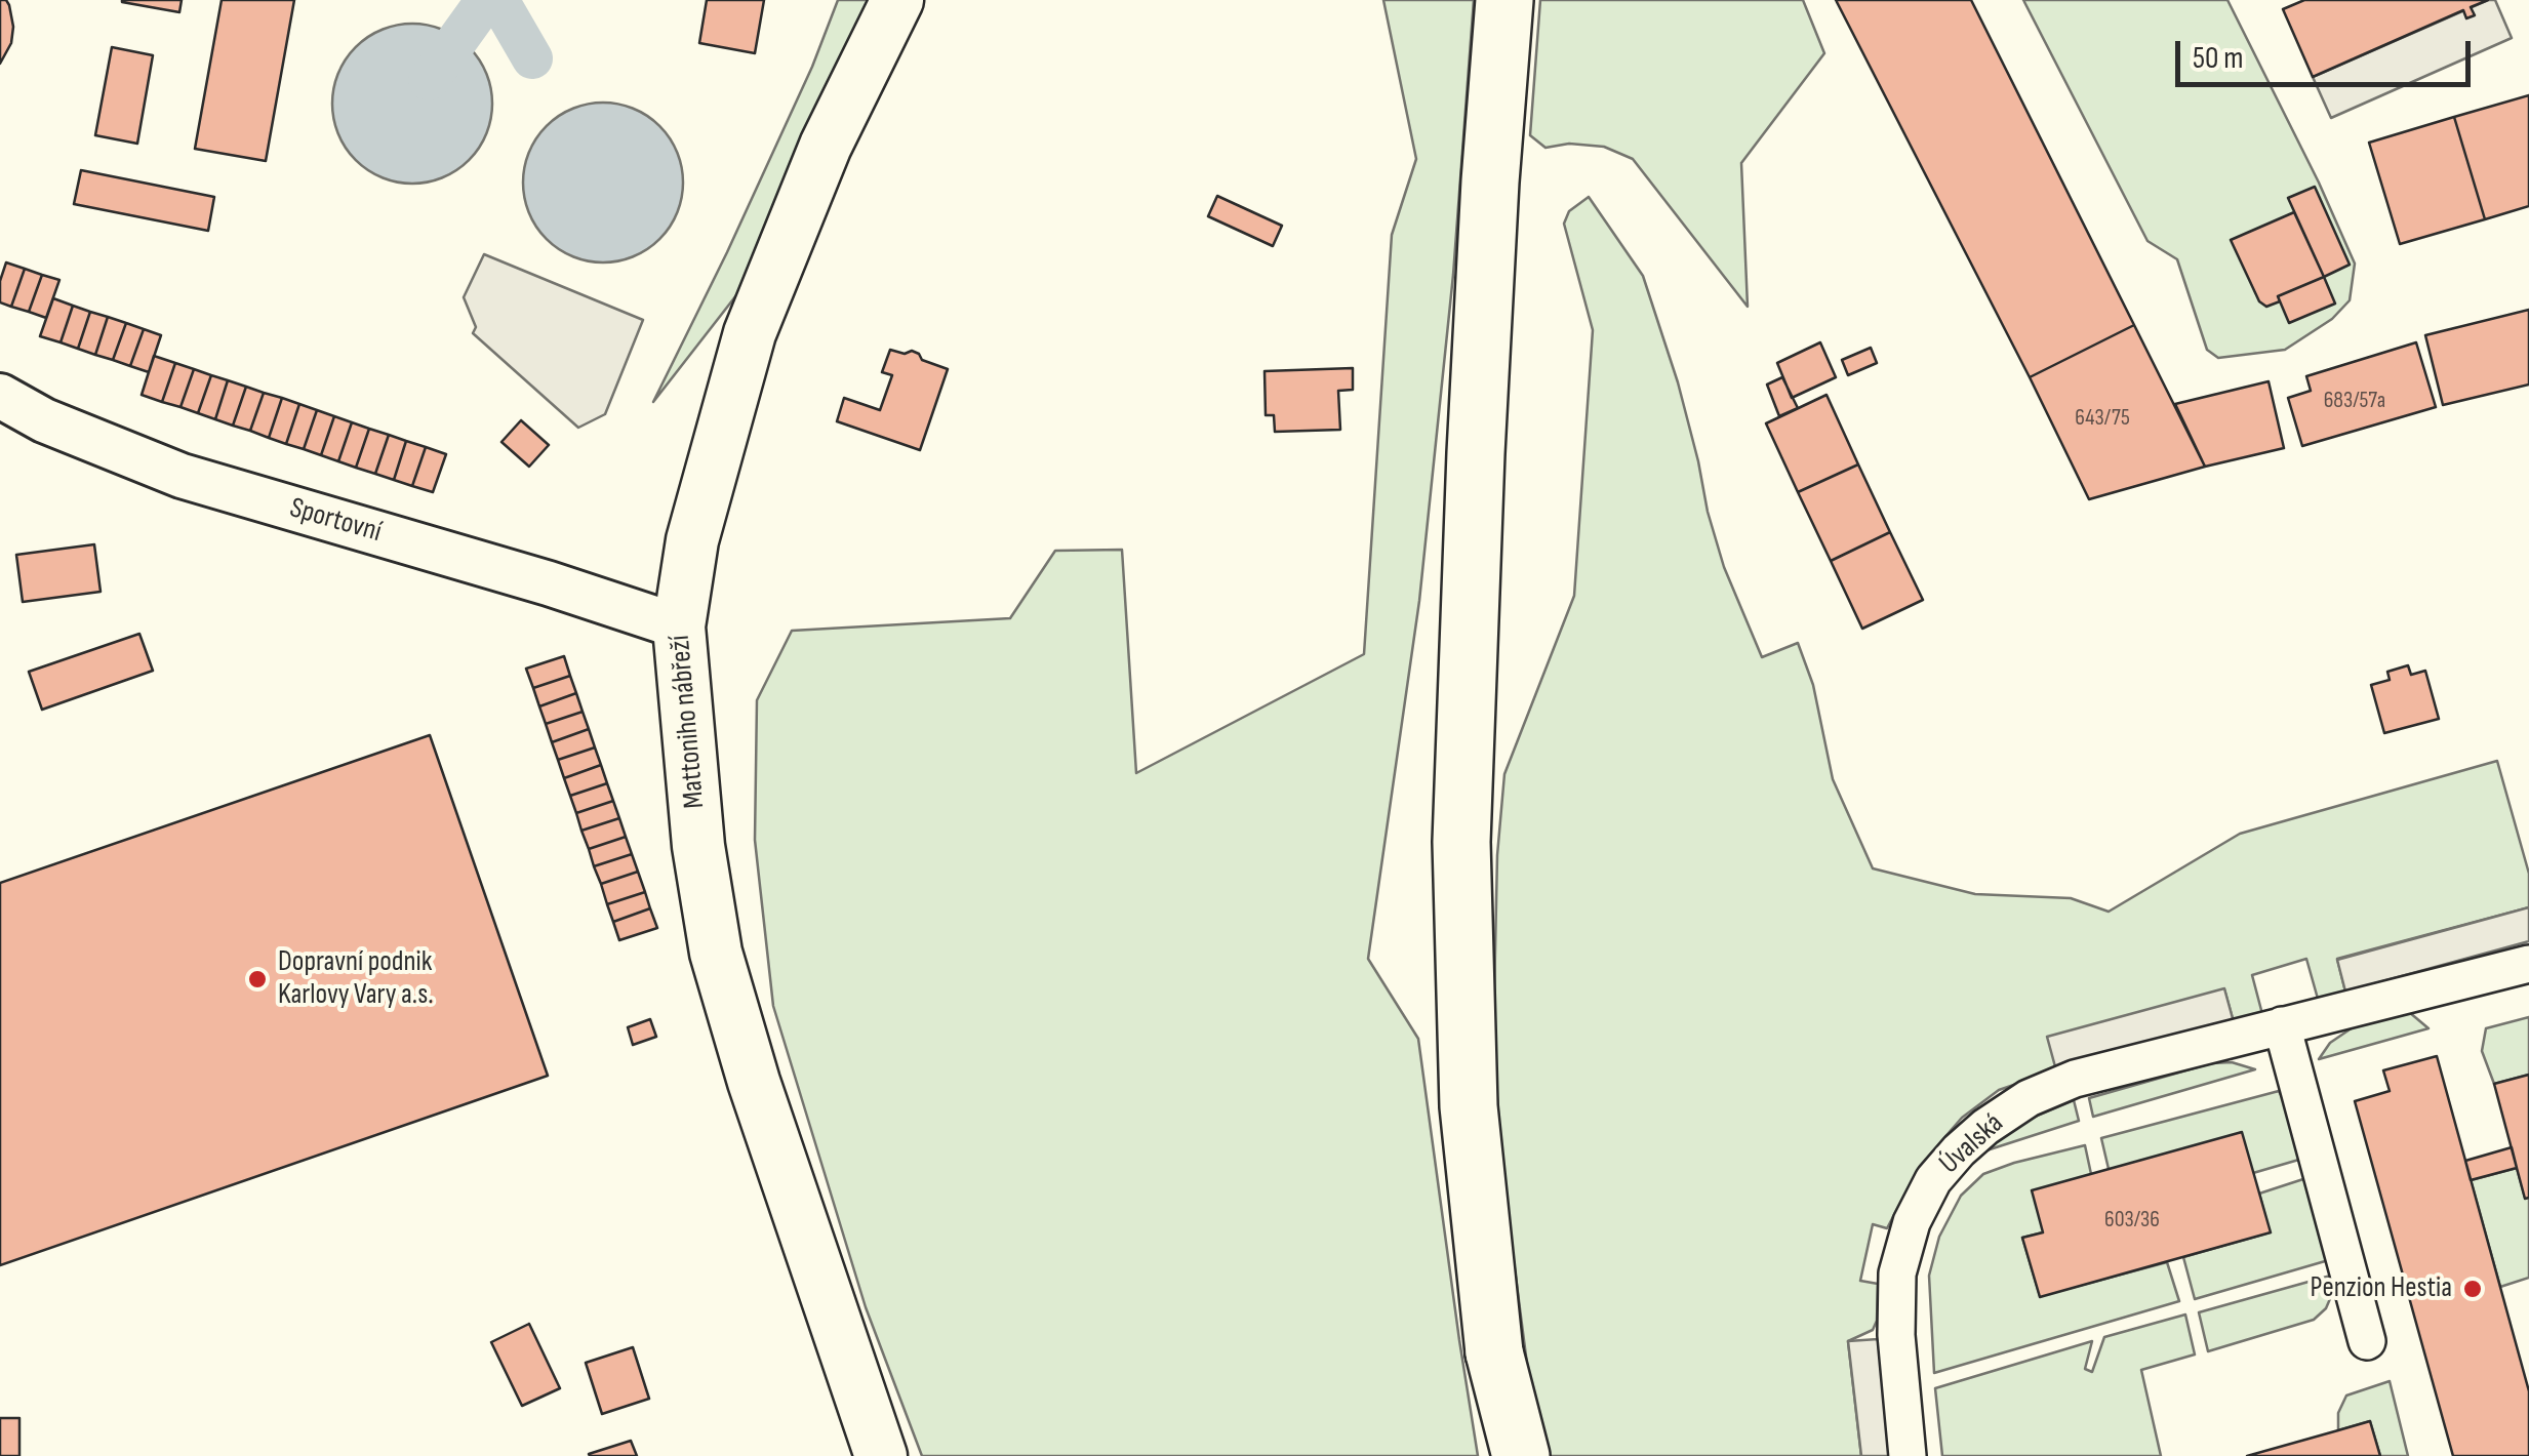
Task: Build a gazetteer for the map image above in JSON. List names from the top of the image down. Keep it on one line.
{"streets":{"main road":["Mattoniho nábřeží"],"street":["Sportovní","Úvalská"]},"crossings":[["Sportovní","Mattoniho nábřeží"]],"places":["Dopravní podnik Karlovy Vary a.s.","Penzion Hestia"],"house_numbers":["683/57a","643/75","603/36"],"scale_bar":"50 m"}
